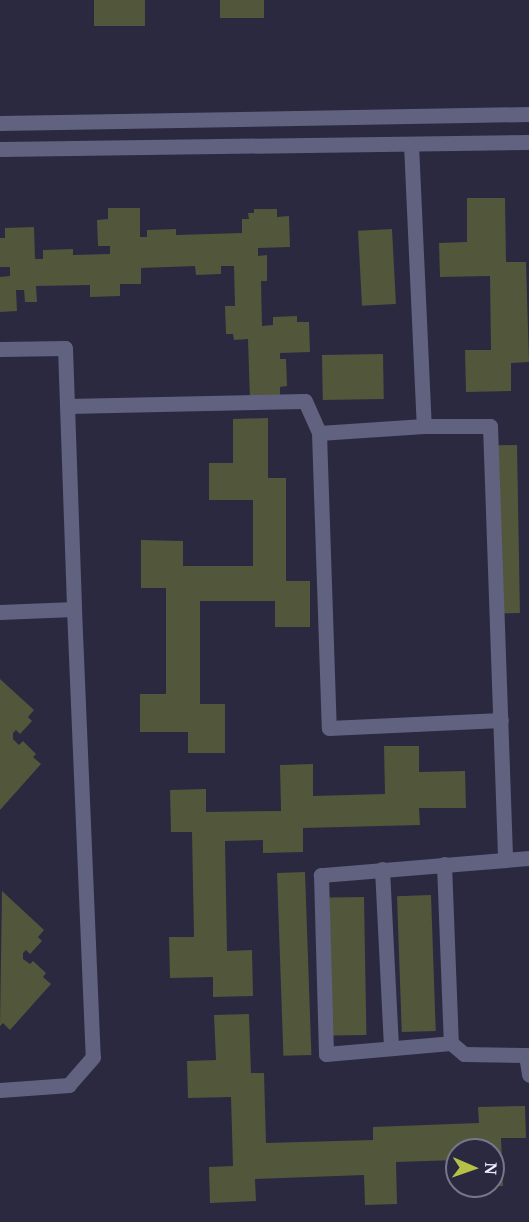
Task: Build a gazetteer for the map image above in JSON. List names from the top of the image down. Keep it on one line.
{"north":"right"}
